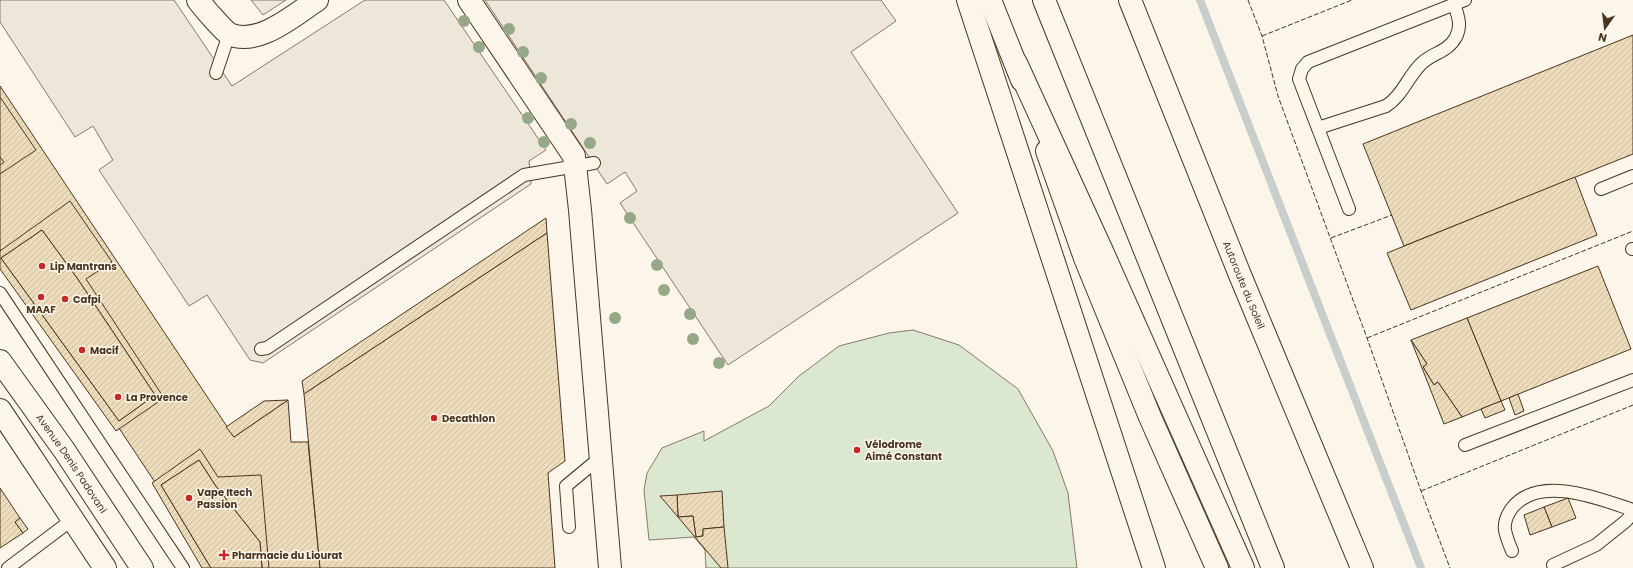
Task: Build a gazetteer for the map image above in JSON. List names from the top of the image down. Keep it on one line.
{"streets":{"main road":["Autoroute du Soleil","Avenue Denis Padovani"]},"places":{"other":["Lip Mantrans","MAAF","Cafpi","Macif","La Provence","Decathlon","Vélodrome Aimé Constant","Vape Itech Passion"],"health":["Pharmacie du Liourat"]},"north":"bottom"}
